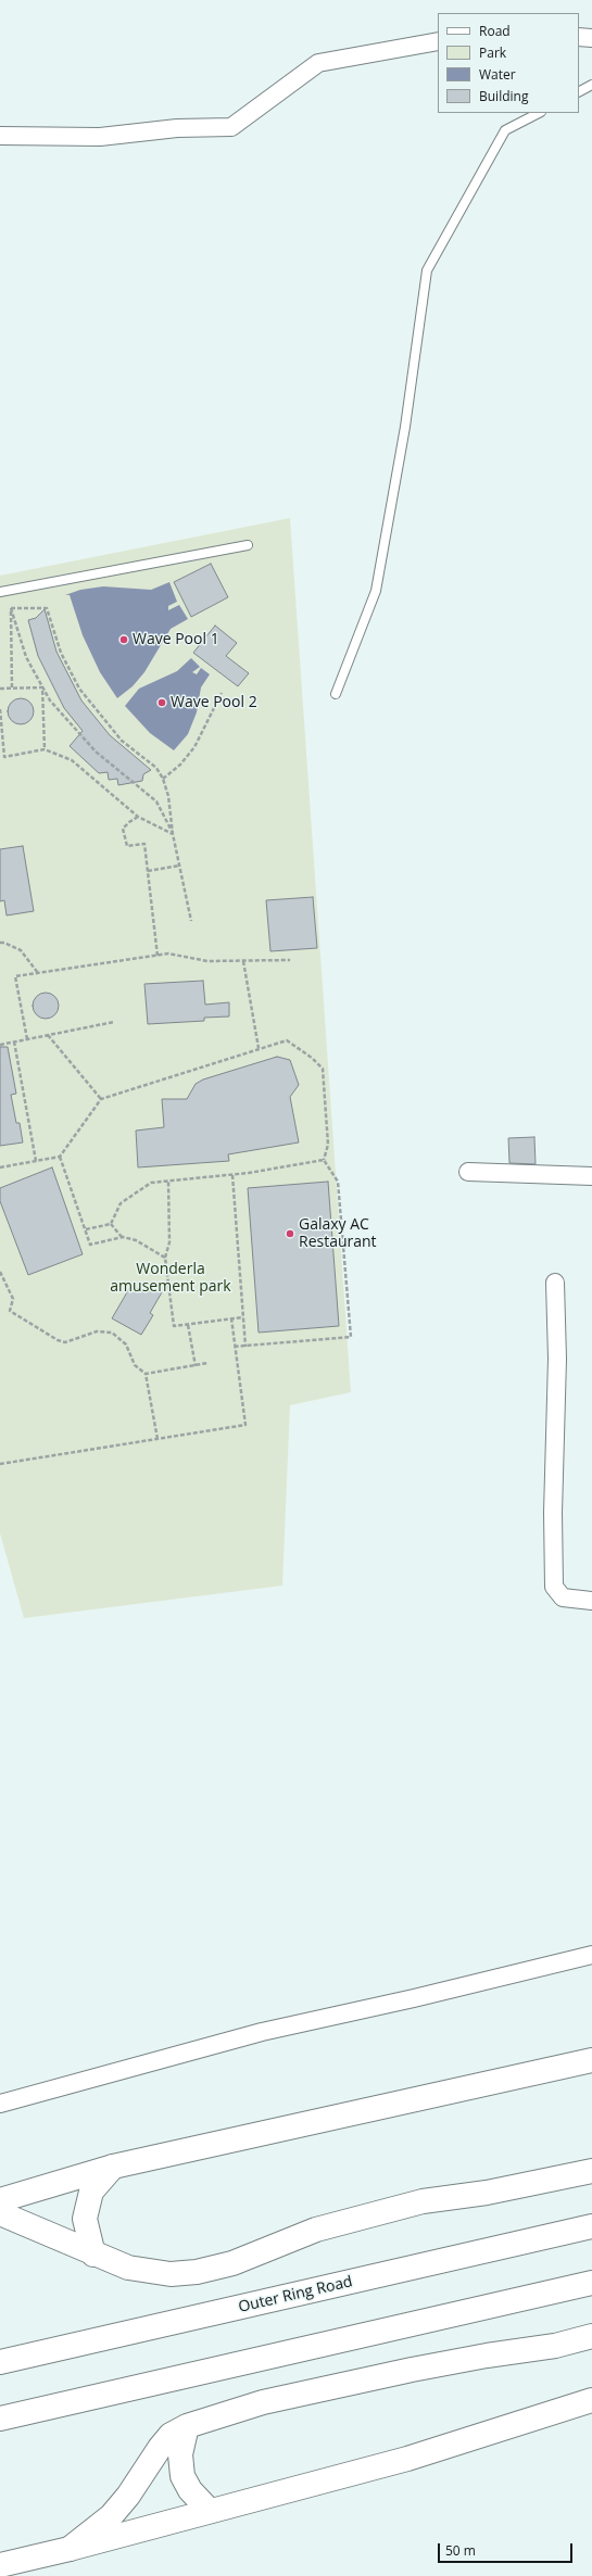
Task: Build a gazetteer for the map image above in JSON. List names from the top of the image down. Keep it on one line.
{"streets":{"main road":["Outer Ring Road"]},"parks":["Wonderla amusement park"],"places":["Wave Pool 1","Wave Pool 2","Galaxy AC Restaurant"],"legend":["Road","Park","Water","Building"],"scale_bar":"50 m"}
